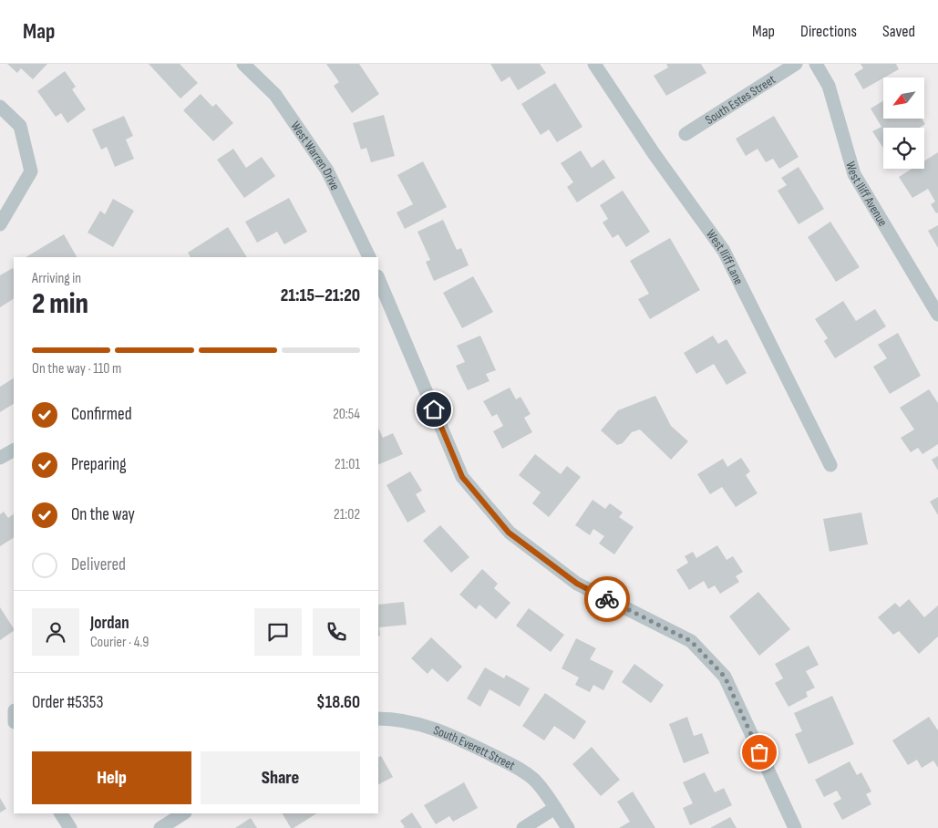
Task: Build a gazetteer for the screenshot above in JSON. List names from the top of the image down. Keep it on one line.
{"streets":{"street":["South Estes Street","West Warren Drive","West Iliff Avenue","West Iliff Lane","South Everett Street"]},"north":"bottom left","page":{"header":"Map","nav":["Map","Directions","Saved"],"heading":["2 min","Arriving in","21:15–21:20"],"panel":["Jordan","Courier · 4.9","Order #5353","$18.60"],"bar":"On the way · 110 m","list":[["Confirmed","20:54"],["Preparing","21:01"],["On the way","21:02"],"Delivered"],"buttons":["Help","Share"]}}
